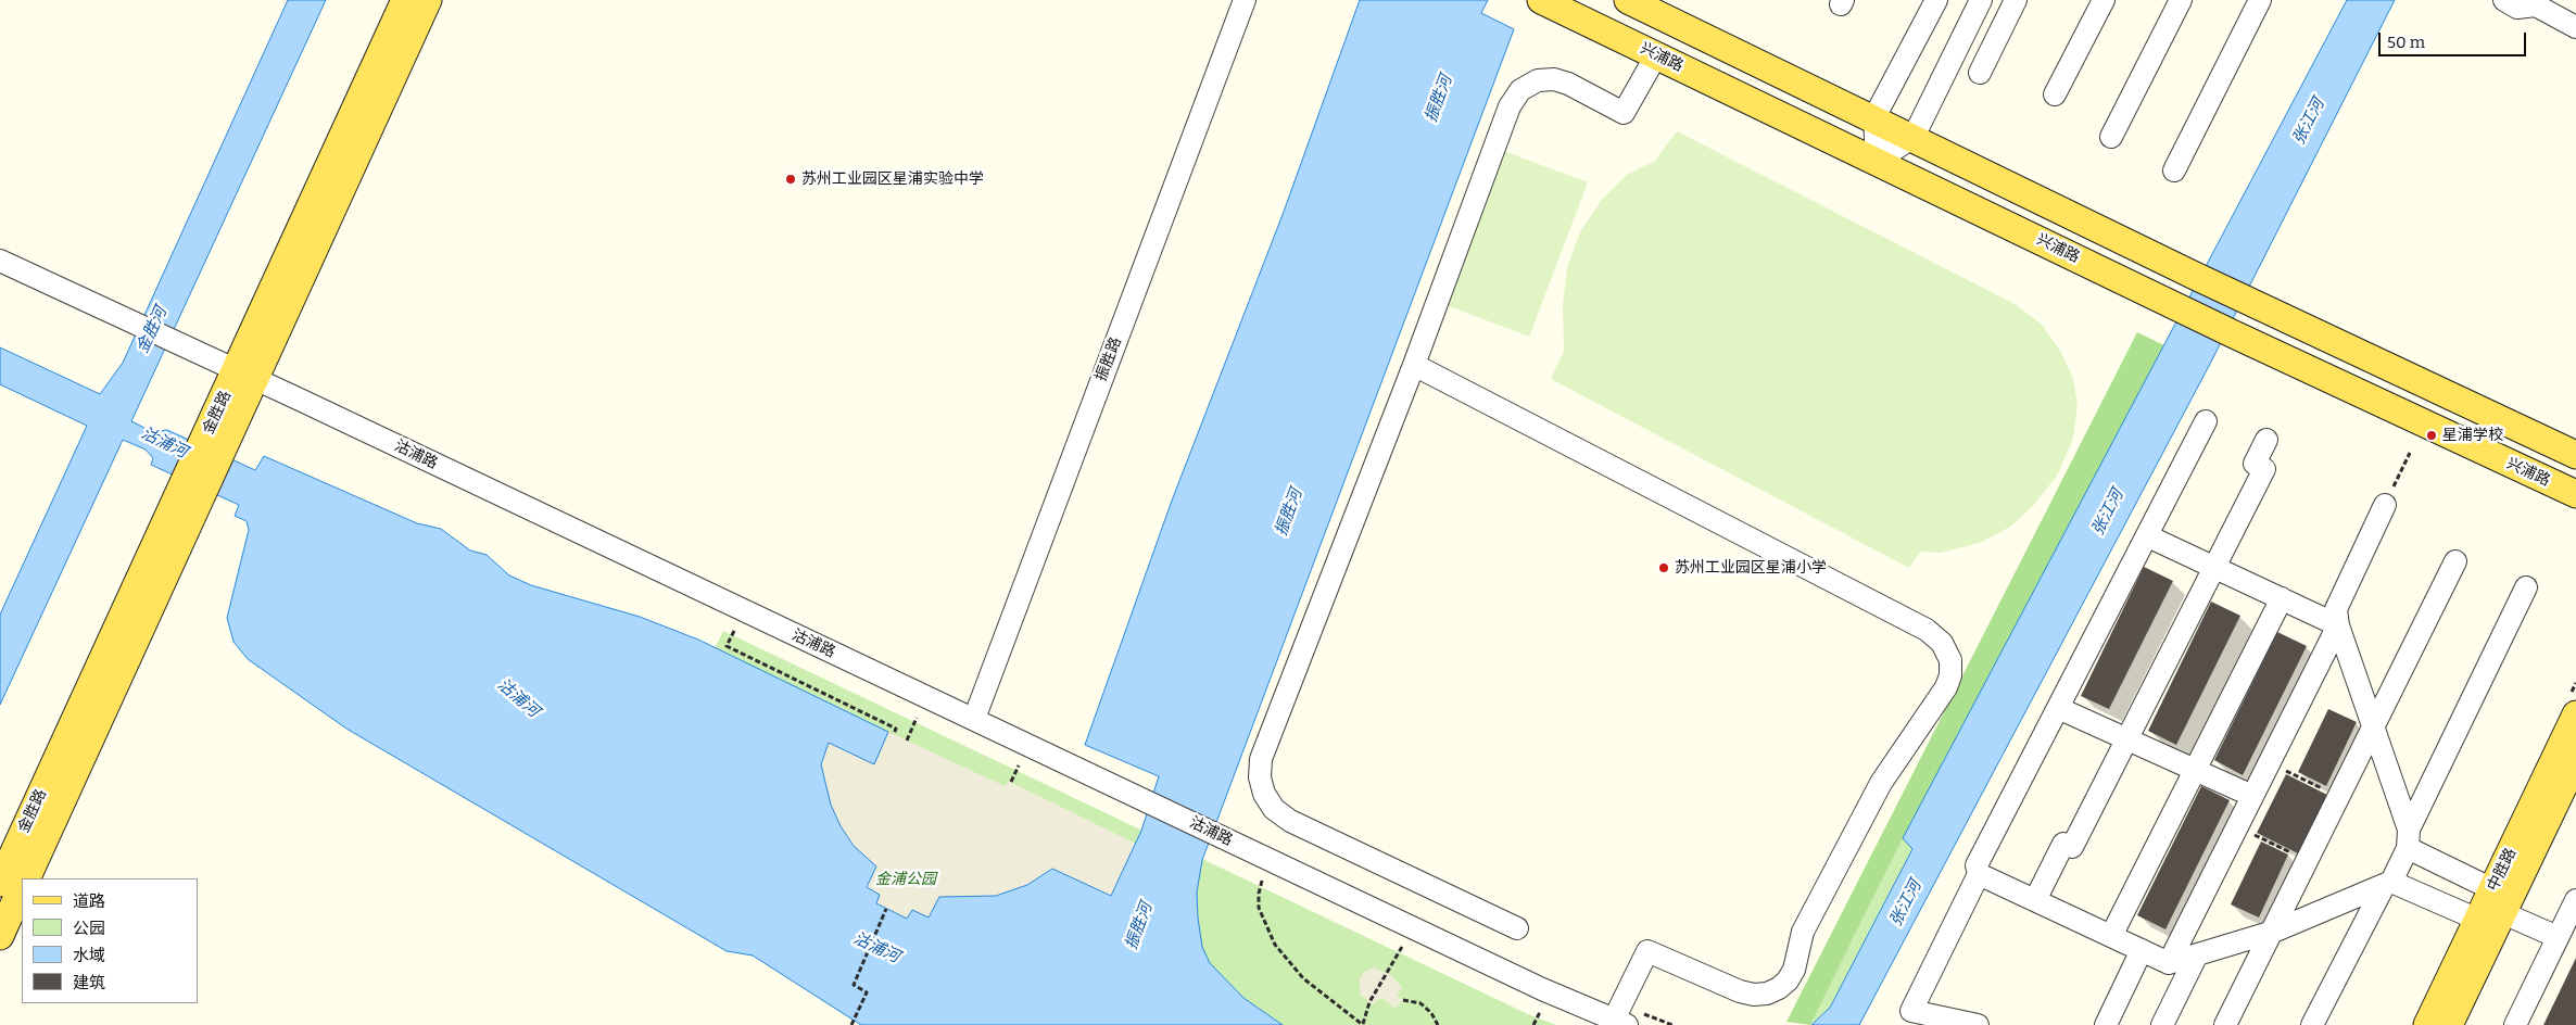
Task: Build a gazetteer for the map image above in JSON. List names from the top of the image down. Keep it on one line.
{"streets":{"main road":["兴浦路","金胜路","中胜路"],"street":["振胜路","沽浦路"]},"crossings":[["振胜路","沽浦路"],["金胜路","沽浦路"]],"water":["振胜河","张江河","金胜河","沽浦河"],"parks":["金浦公园"],"places":["苏州工业园区星浦实验中学","星浦学校","苏州工业园区星浦小学"],"legend":["道路","公园","水域","建筑"],"scale_bar":"50 m"}
